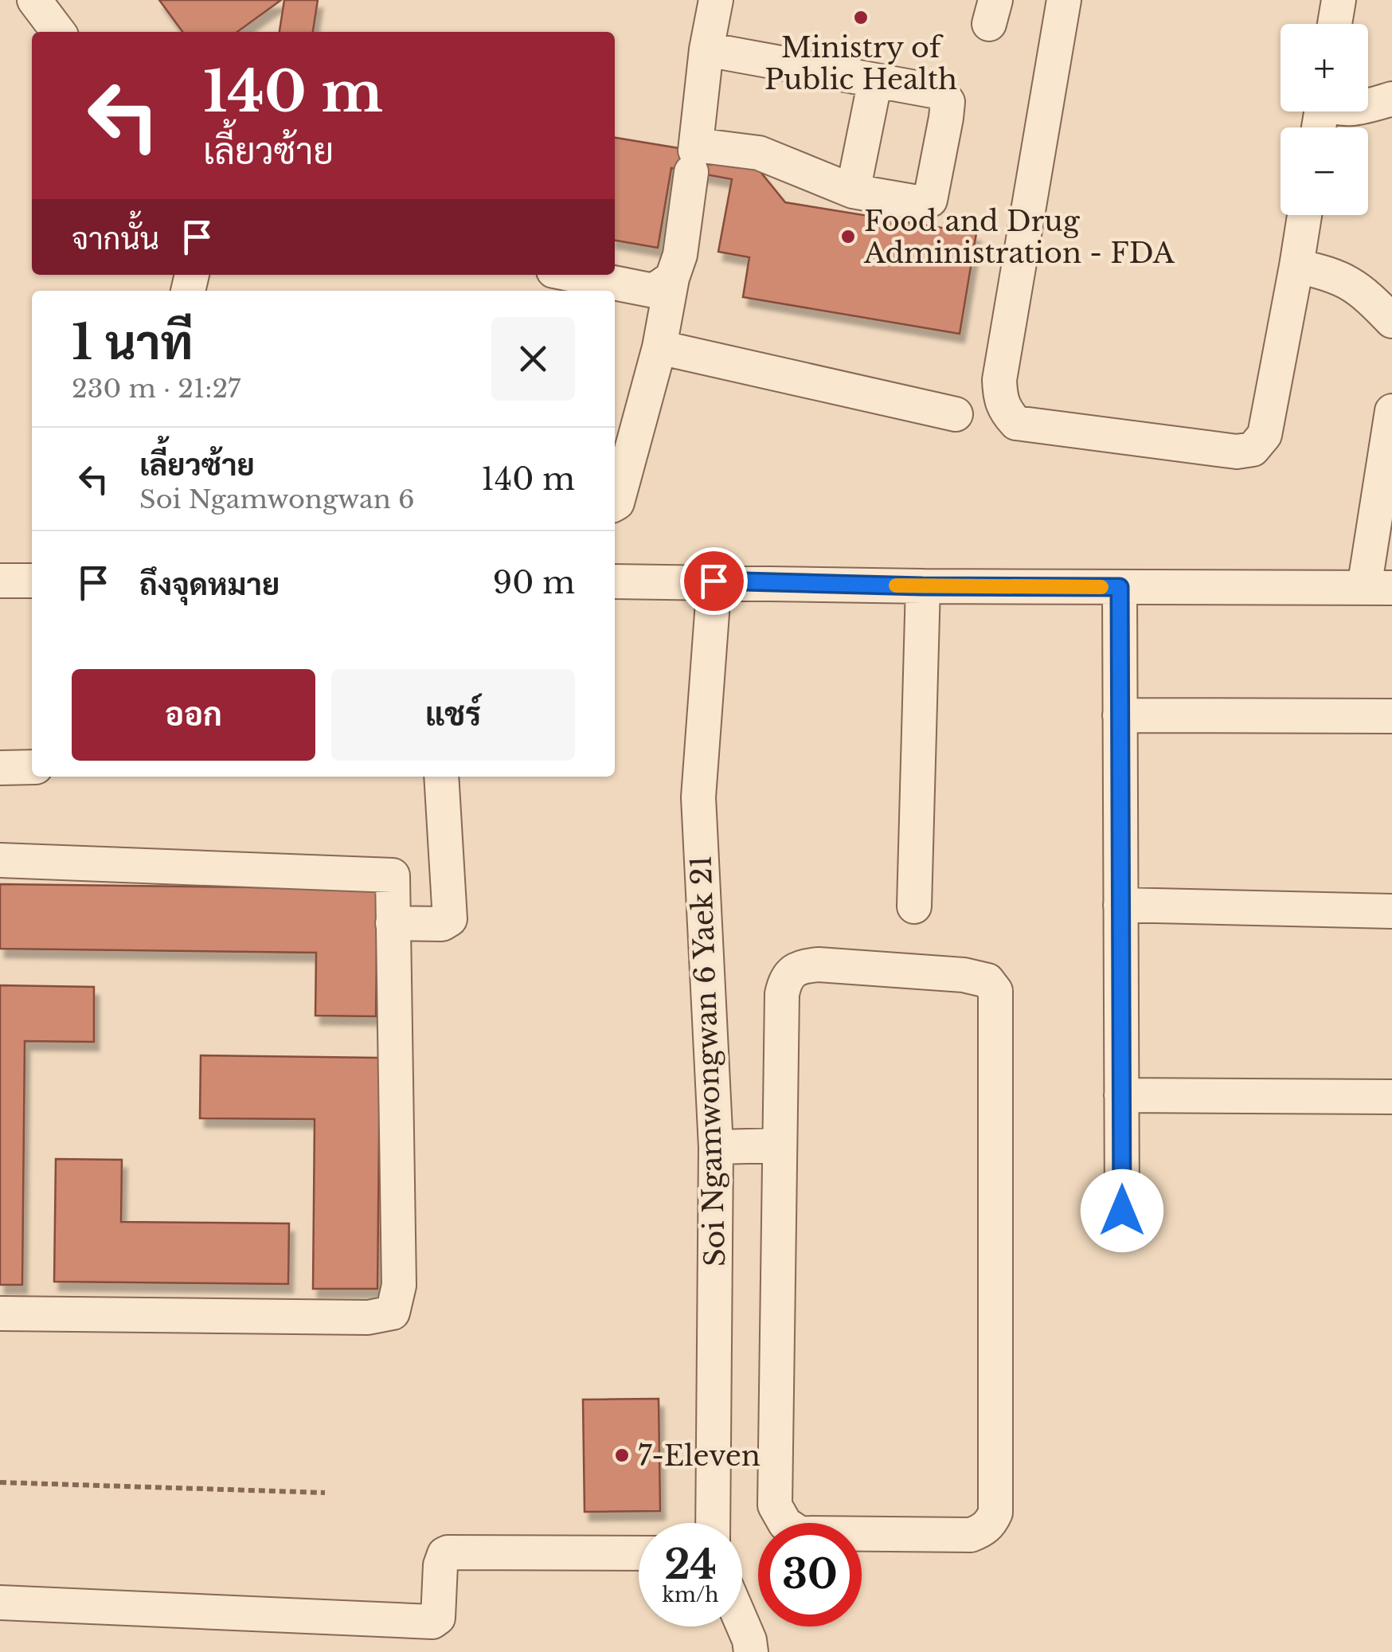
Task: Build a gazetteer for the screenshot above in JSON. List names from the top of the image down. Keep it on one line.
{"streets":{"street":["Soi Ngamwongwan 6 Yaek 21"]},"places":["Ministry of Public Health","Food and Drug Administration - FDA","7-Eleven"],"page":{"map_buttons":["+","−"],"turn":["140 m","เลี้ยวซ้าย"],"then":"จากนั้น","heading":["1 นาที","230 m · 21:27"],"list":[{"name":"เลี้ยวซ้าย","note":"Soi Ngamwongwan 6","value":"140 m"},{"name":"ถึงจุดหมาย","value":"90 m"}],"buttons":["ออก","แชร์"],"speed":"24 km/h","limit":"30"}}
